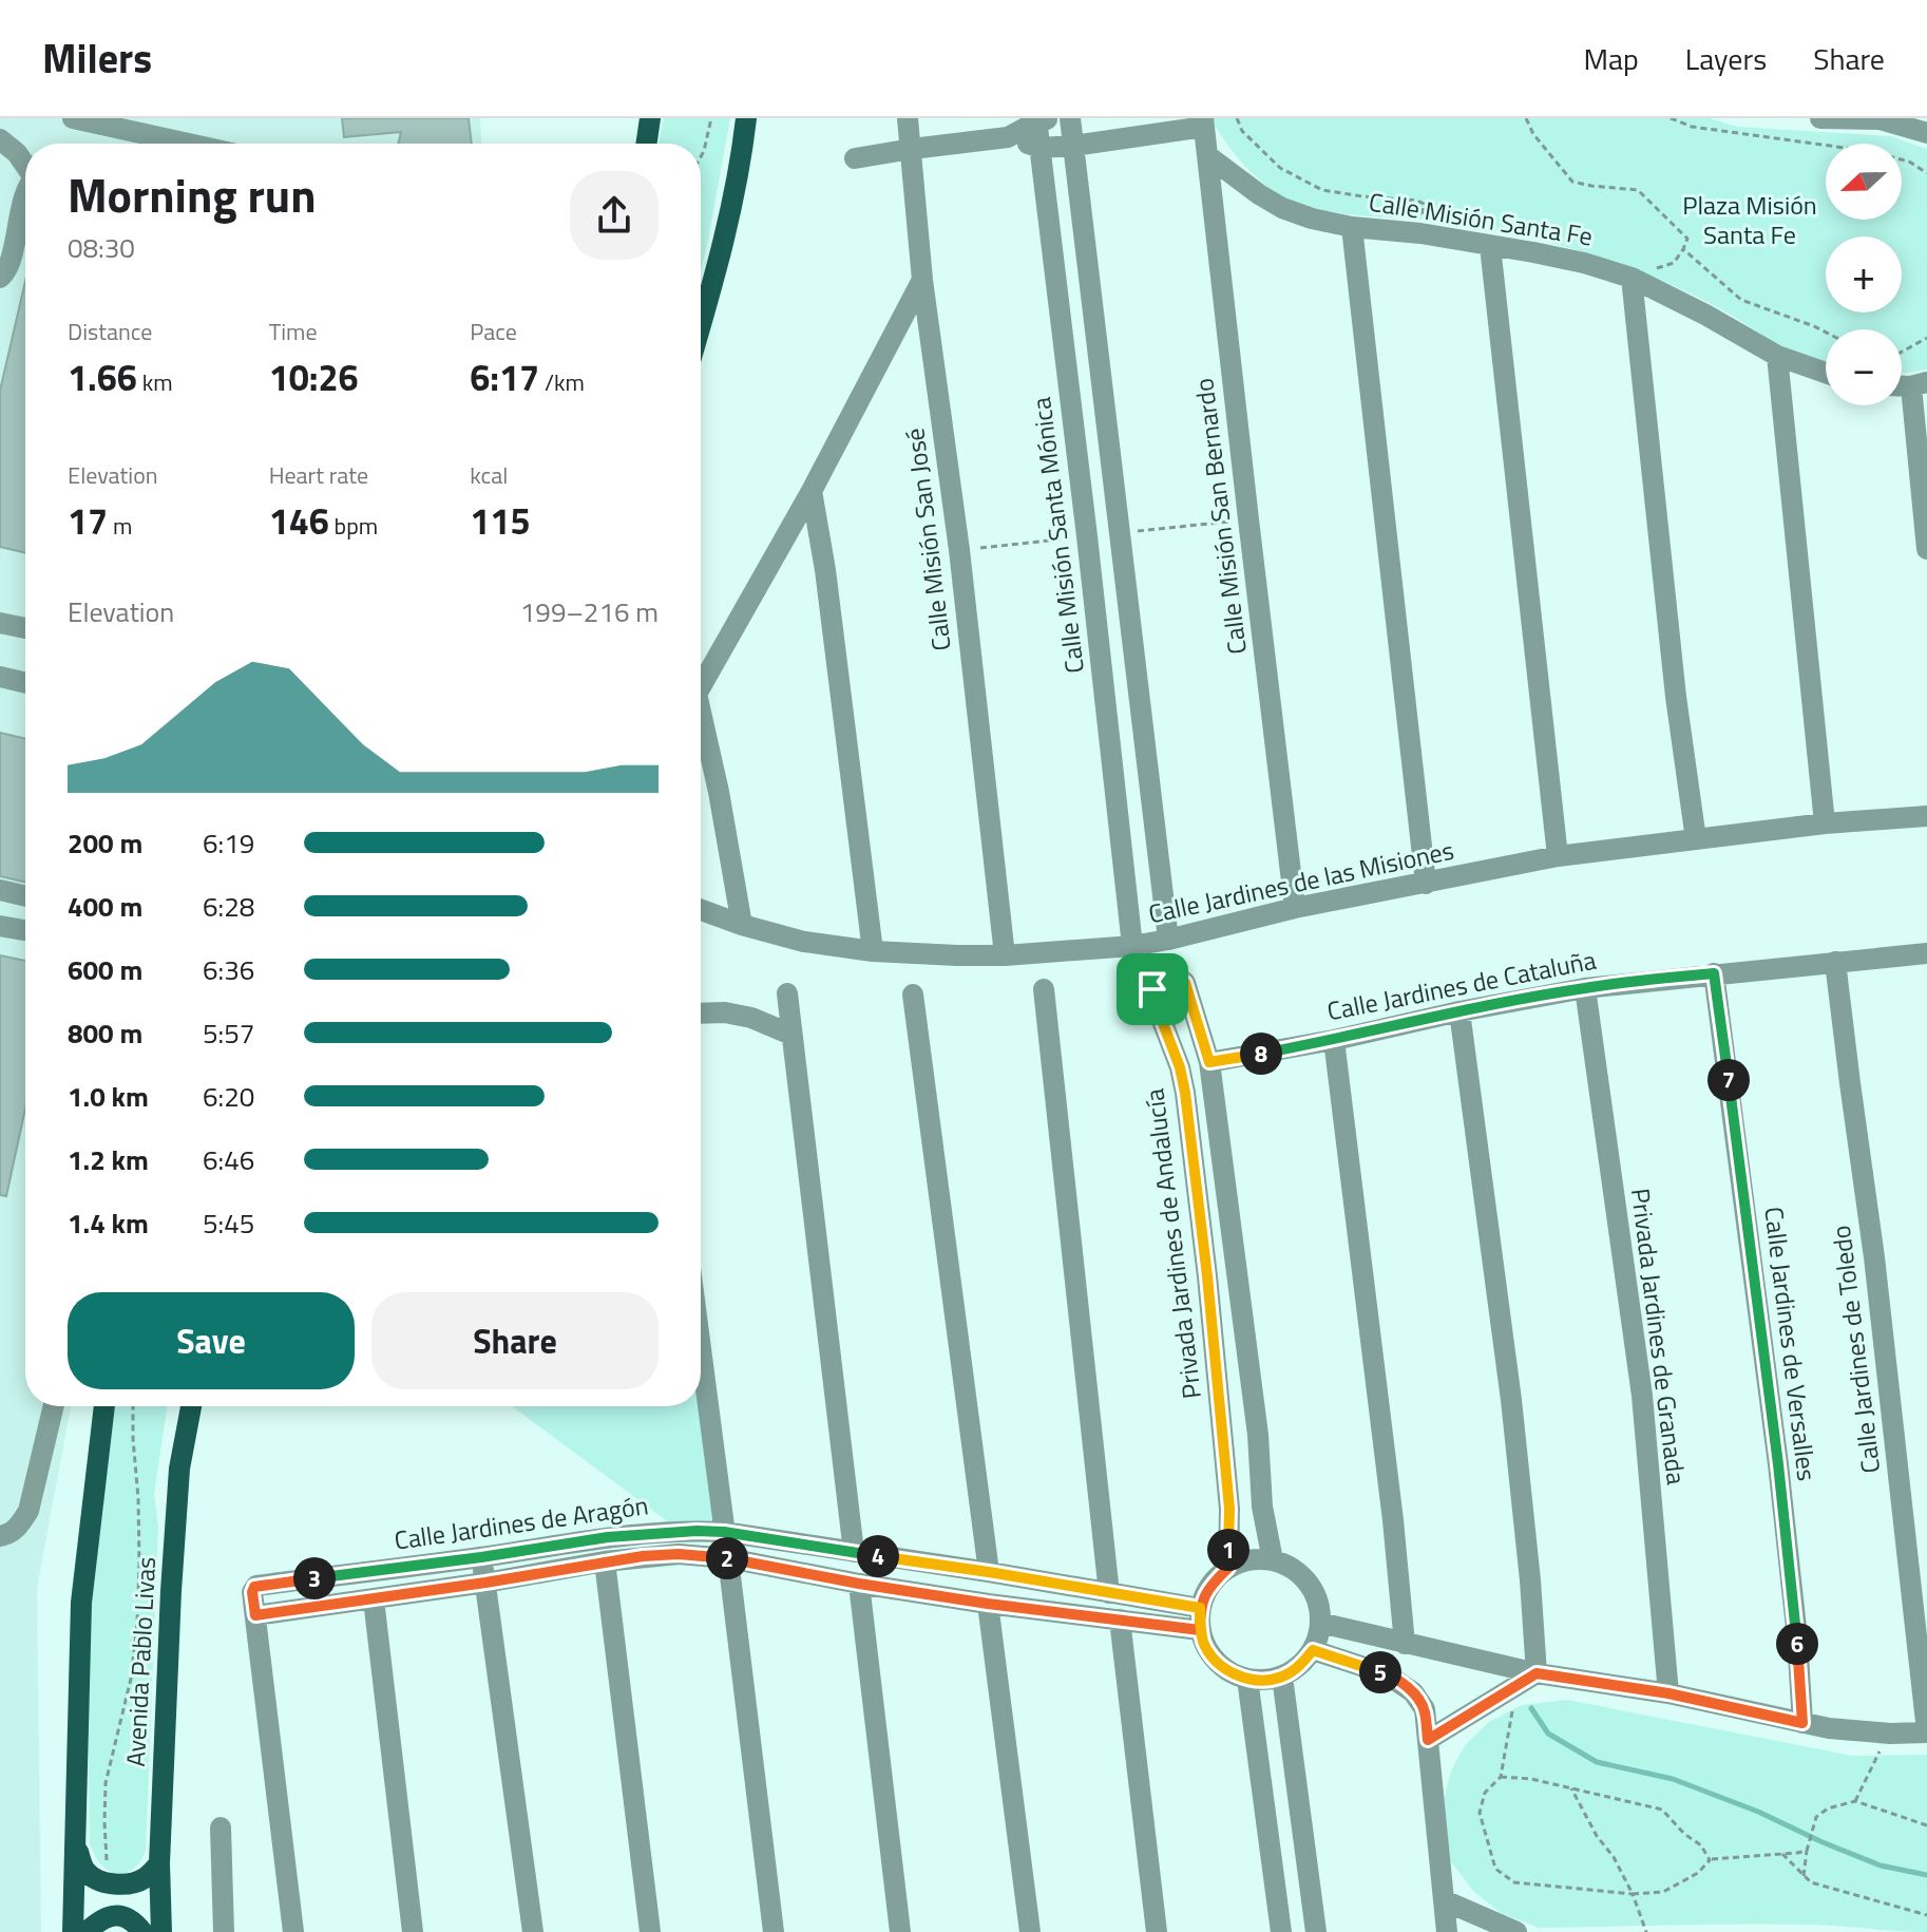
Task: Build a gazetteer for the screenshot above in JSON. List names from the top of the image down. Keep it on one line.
{"streets":{"main road":["Avenida Pablo Livas"],"street":["Calle Misión Santa Fe","Calle Misión San Bernardo","Calle Misión Santa Mónica","Calle Misión San José","Calle Jardines de las Misiones","Calle Jardines de Cataluña","Privada Jardines de Andalucía","Privada Jardines de Granada","Calle Jardines de Versalles","Calle Jardines de Toledo","Calle Jardines de Aragón"]},"crossings":[["Calle Misión Santa Fe","Calle Misión San Bernardo"],["Calle Misión San Bernardo","Calle Jardines de las Misiones"],["Calle Misión Santa Mónica","Calle Jardines de las Misiones"],["Calle Misión San José","Calle Jardines de las Misiones"],["Calle Jardines de Cataluña","Privada Jardines de Andalucía"],["Calle Jardines de Cataluña","Privada Jardines de Granada"],["Calle Jardines de Cataluña","Calle Jardines de Versalles"],["Calle Jardines de Cataluña","Calle Jardines de Toledo"],["Privada Jardines de Andalucía","Calle Jardines de Aragón"]],"parks":["Plaza Misión Santa Fe"],"north":"left","page":{"header":"Milers","nav":["Map","Layers","Share"],"map_buttons":["+","−"],"heading":["Morning run","08:30"],"stats":[["Distance","1.66 km"],["Time","10:26"],["Pace","6:17 /km"],["Elevation","17 m"],["Heart rate","146 bpm"],["kcal","115"]],"chart":["Elevation","199–216 m"],"list":[{"name":"200 m","note":"6:19"},{"name":"400 m","note":"6:28"},{"name":"600 m","note":"6:36"},{"name":"800 m","note":"5:57"},{"name":"1.0 km","note":"6:20"},{"name":"1.2 km","note":"6:46"},{"name":"1.4 km","note":"5:45"}],"pins":["8","7","1","4","2","3","6","5"],"buttons":["Save","Share"]}}
